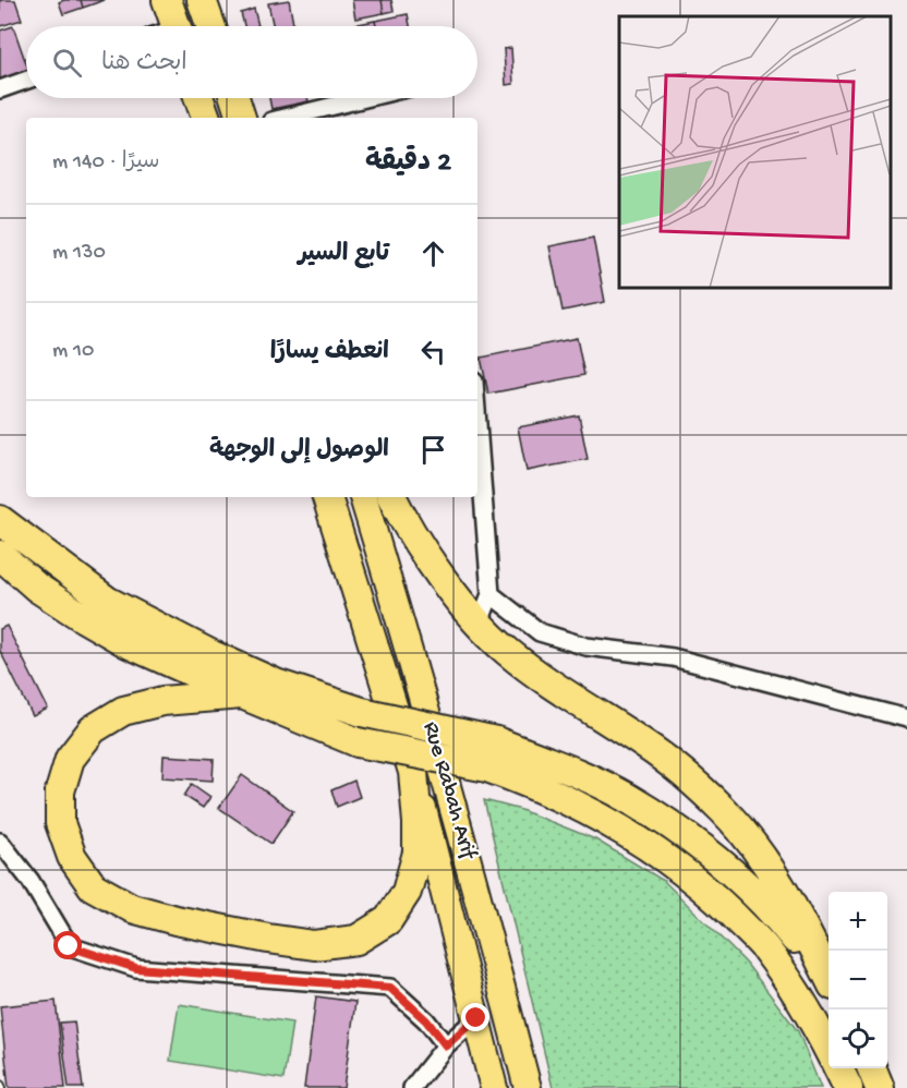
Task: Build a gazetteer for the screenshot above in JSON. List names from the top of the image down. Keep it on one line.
{"streets":{"main road":["Rue Rabah Arif"]},"page":{"search":"ابحث هنا","heading":["2 دقيقة","سيرًا · 140 m"],"list":[["تابع السير","130 m"],["انعطف يسارًا","10 m"],"الوصول إلى الوجهة"],"map_buttons":["+","−"]}}
